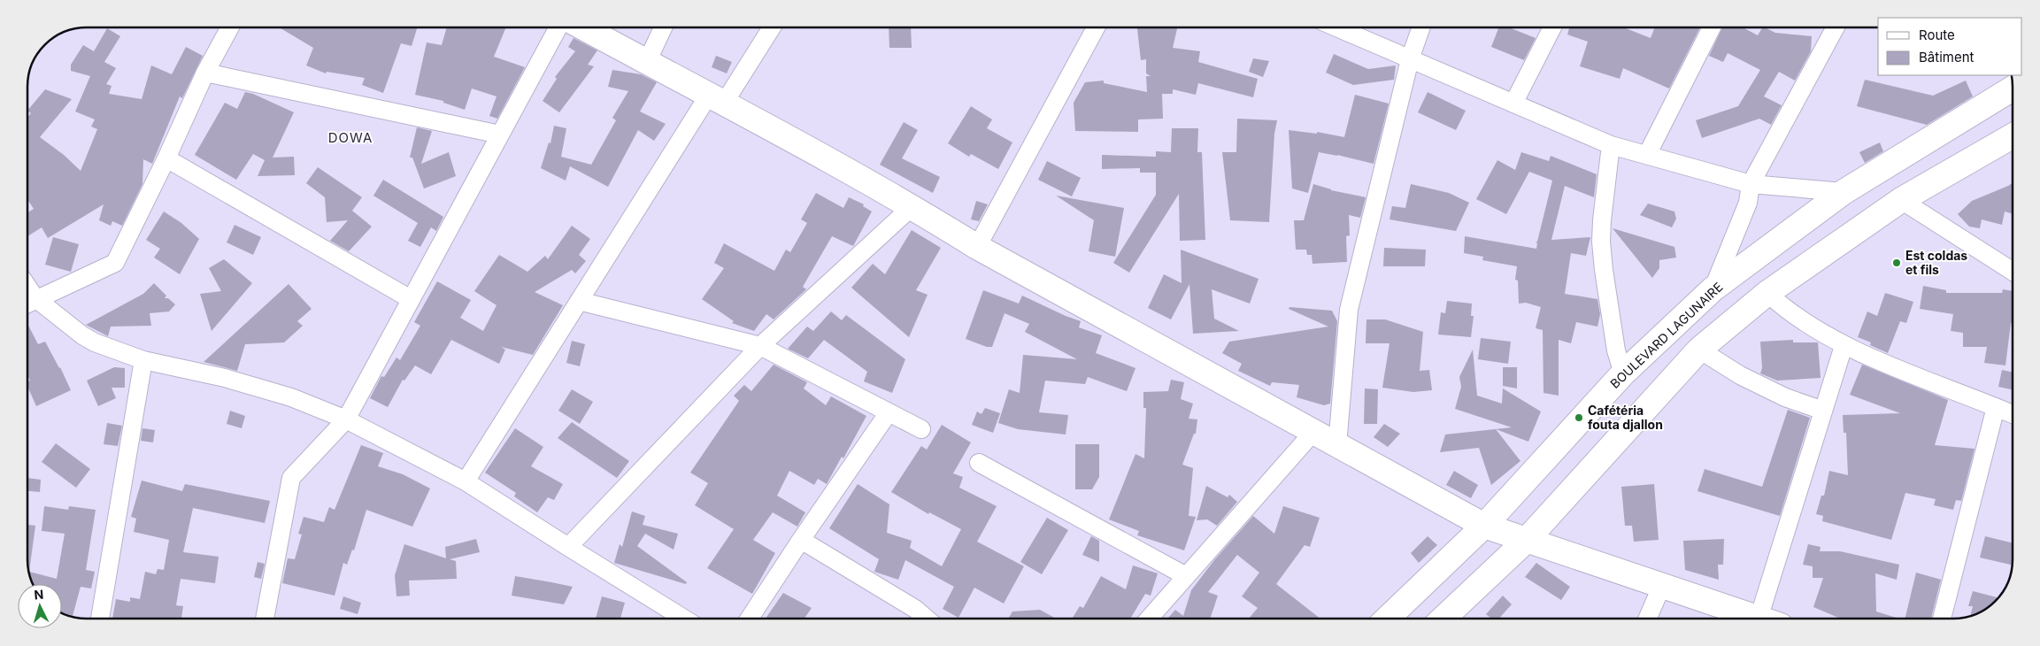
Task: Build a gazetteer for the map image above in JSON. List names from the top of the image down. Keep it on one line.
{"streets":{"main road":["BOULEVARD LAGUNAIRE"]},"districts":["DOWA"],"places":["Est coldas et fils","Cafétéria fouta djallon"],"legend":["Route","Bâtiment"],"north":"top"}
